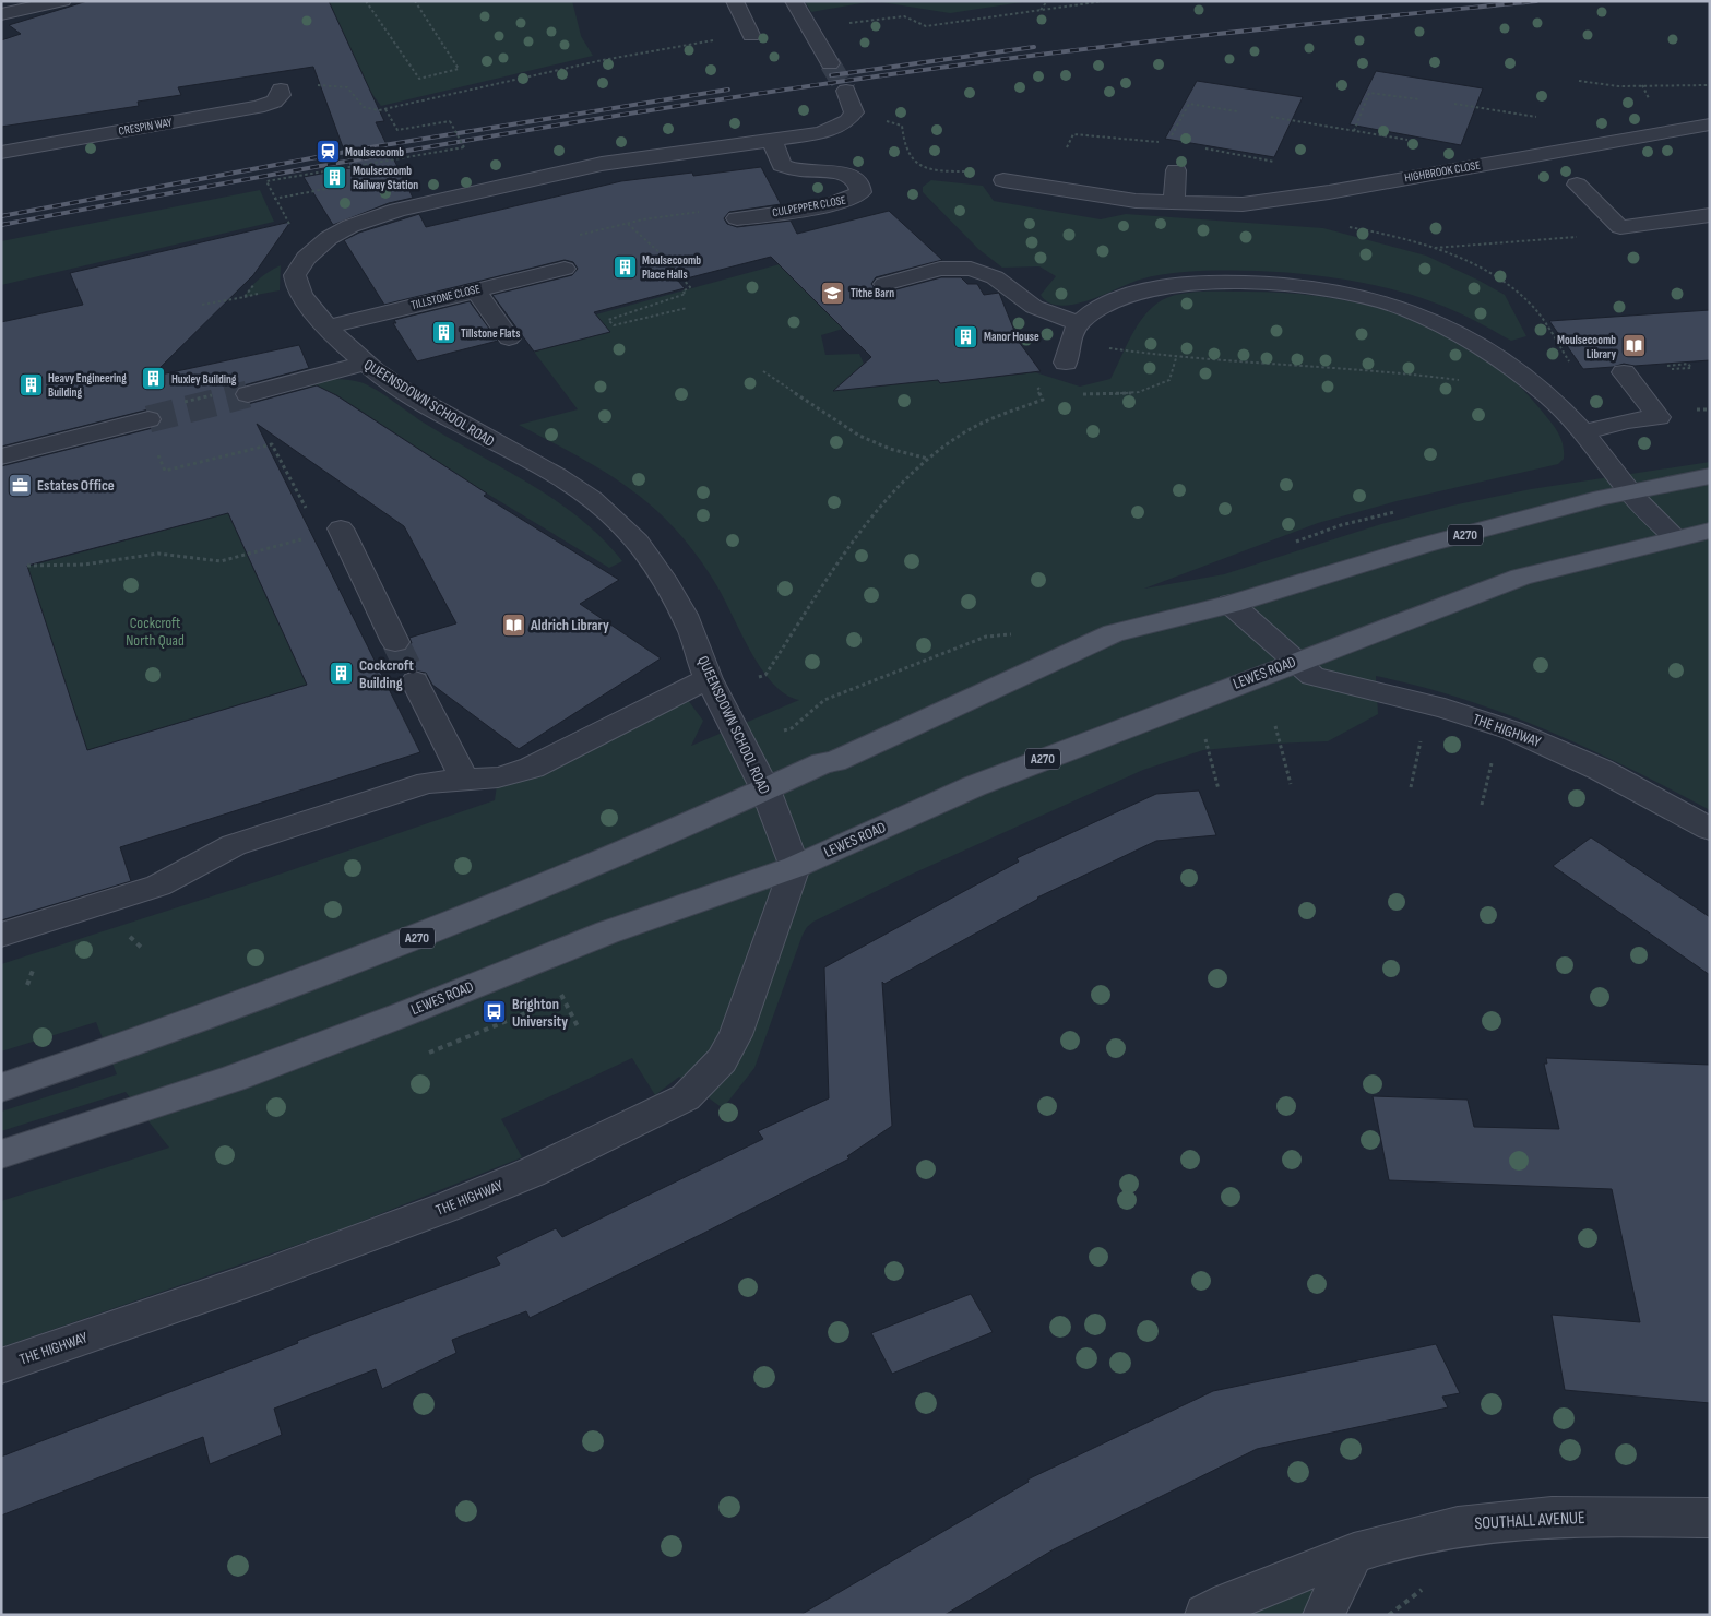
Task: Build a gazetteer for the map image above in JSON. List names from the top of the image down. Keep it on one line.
{"streets":{"main road":["A270","LEWES ROAD"],"street":["CRESPIN WAY","HIGHBROOK CLOSE","CULPEPPER CLOSE","TILLSTONE CLOSE","QUEENSDOWN SCHOOL ROAD","THE HIGHWAY","SOUTHALL AVENUE"]},"crossings":[["CULPEPPER CLOSE","QUEENSDOWN SCHOOL ROAD"],["TILLSTONE CLOSE","QUEENSDOWN SCHOOL ROAD"],["QUEENSDOWN SCHOOL ROAD","A270"],["QUEENSDOWN SCHOOL ROAD","LEWES ROAD"],["QUEENSDOWN SCHOOL ROAD","THE HIGHWAY"],["A270","THE HIGHWAY"],["LEWES ROAD","THE HIGHWAY"]],"parks":["Cockcroft North Quad"],"places":{"station":["Moulsecoomb"],"building":["Moulsecoomb Railway Station","Moulsecoomb Place Halls","Tillstone Flats","Manor House","Huxley Building","Heavy Engineering Building","Cockcroft Building"],"school or university":["Tithe Barn"],"library":["Moulsecoomb Library","Aldrich Library"],"office":["Estates Office"],"bus stop":["Brighton University"]}}
